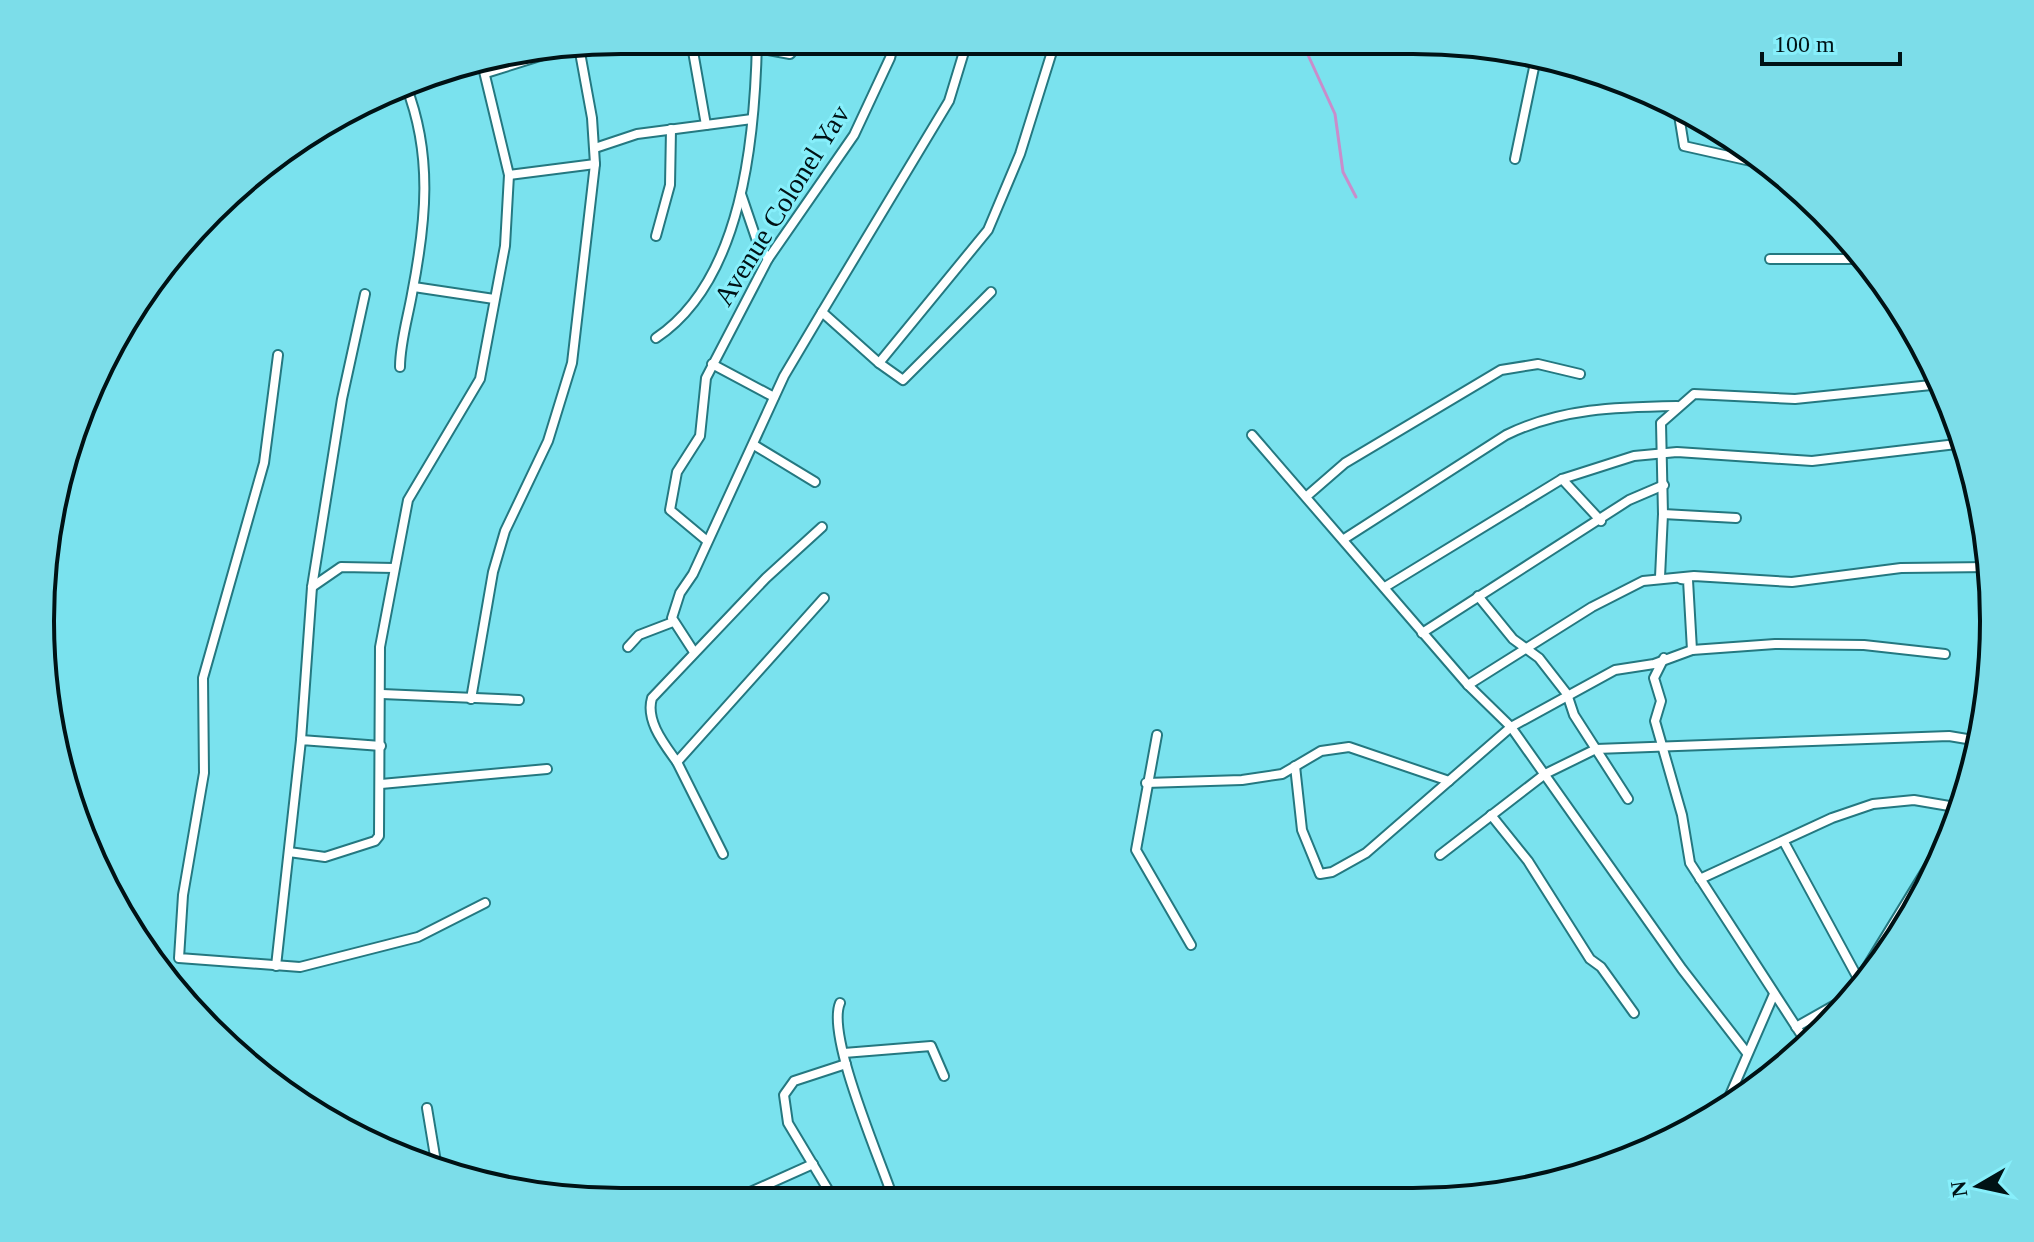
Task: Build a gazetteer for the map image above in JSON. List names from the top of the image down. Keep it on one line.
{"streets":{"street":["Avenue Colonel Yav"]},"scale_bar":"100 m","north":"left"}
